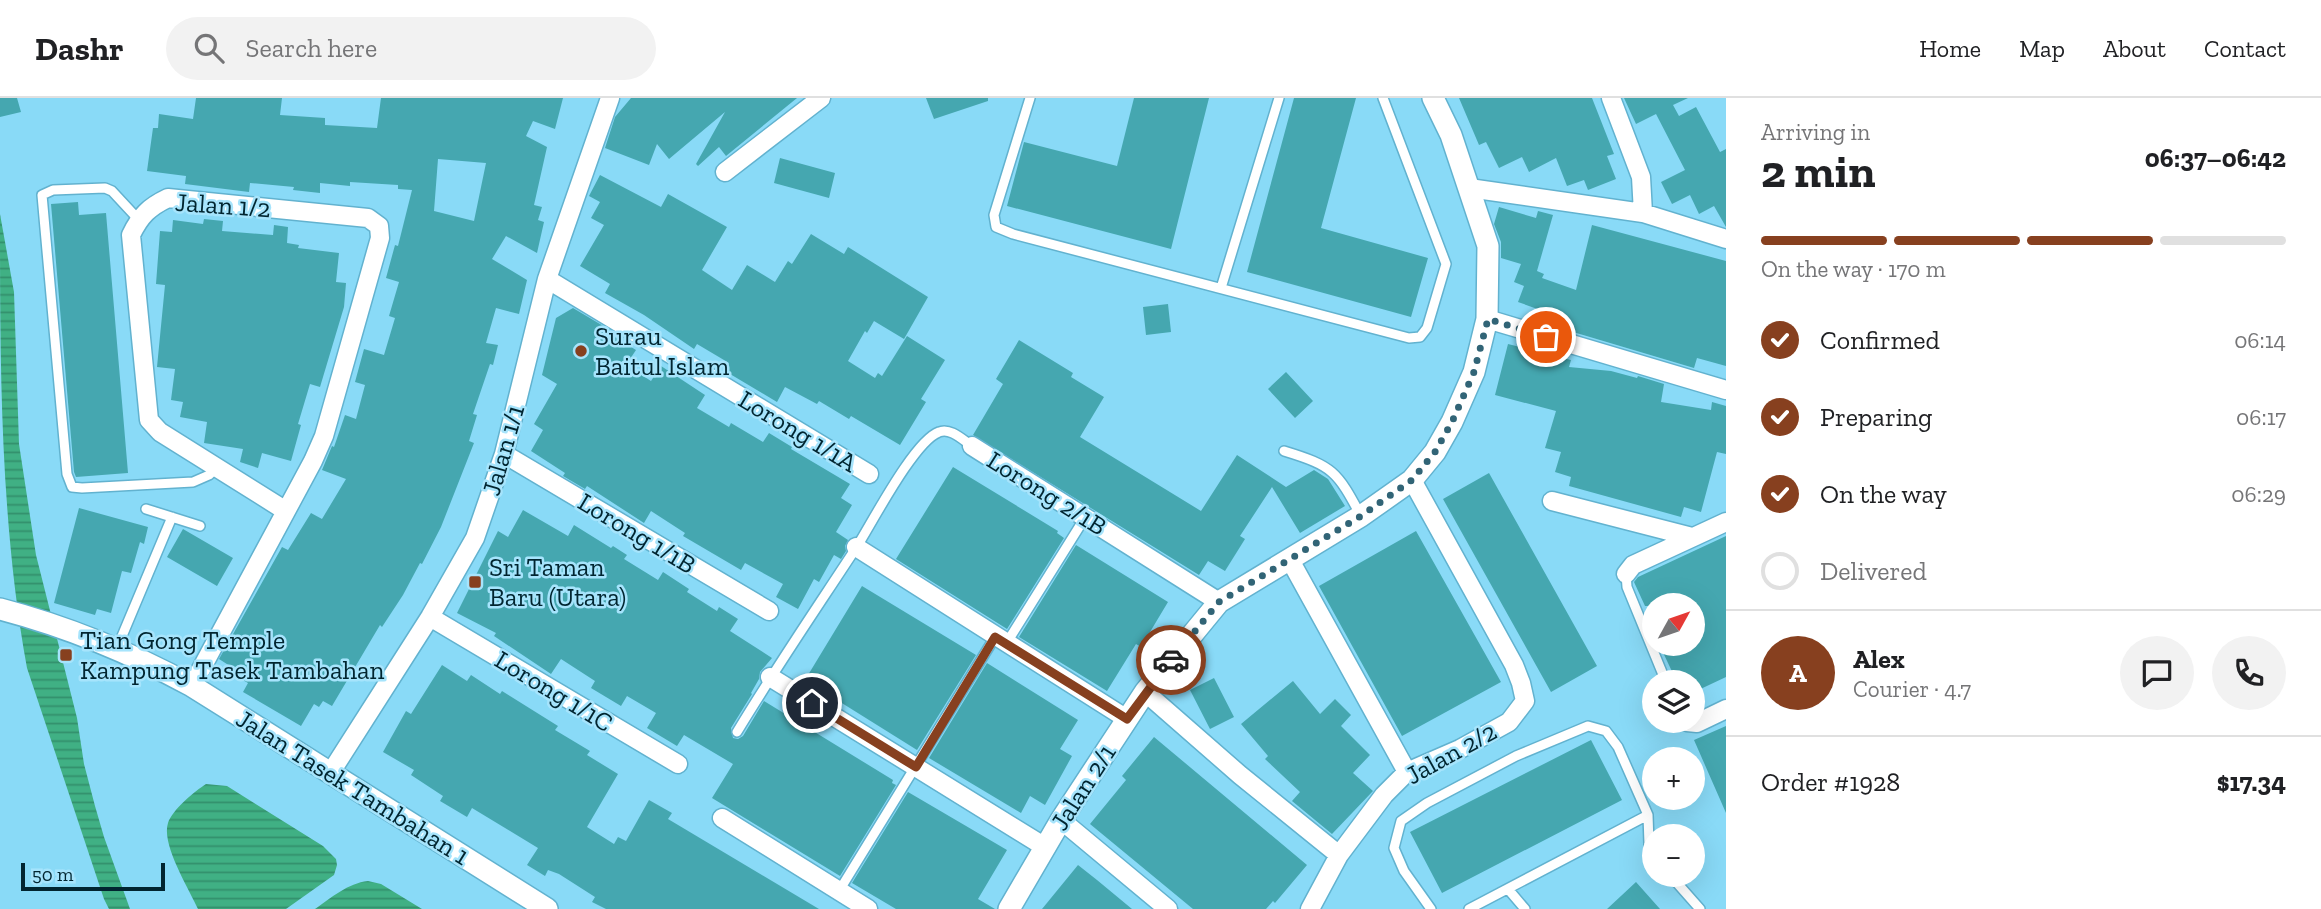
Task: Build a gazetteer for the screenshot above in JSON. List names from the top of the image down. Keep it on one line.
{"streets":{"street":["Jalan 1/2","Lorong 1/1A","Jalan 1/1","Lorong 2/1B","Lorong 1/1B","Lorong 1/1C","Jalan 2/2","Jalan Tasek Tambahan 1","Jalan 2/1"]},"crossings":[["Jalan 1/2","Jalan Tasek Tambahan 1"],["Lorong 1/1A","Jalan 1/1"],["Jalan 1/1","Lorong 1/1B"],["Jalan 1/1","Lorong 1/1C"],["Jalan 1/1","Jalan Tasek Tambahan 1"],["Lorong 2/1B","Jalan 2/1"],["Jalan 2/2","Jalan 2/1"]],"places":{"other":["Surau Baitul Islam"],"transit":["Sri Taman Baru (Utara)","Tian Gong Temple Kampung Tasek Tambahan"]},"scale_bar":"50 m","north":"top right","page":{"header":"Dashr","search":"Search here","nav":["Home","Map","About","Contact"],"heading":["2 min","Arriving in","06:37–06:42"],"panel":["Alex","Courier · 4.7","Order #1928","$17.34"],"bar":"On the way · 170 m","list":[["Confirmed","06:14"],["Preparing","06:17"],["On the way","06:29"],"Delivered"],"map_buttons":["+","−"],"round":"A","scale":"50 m"}}
